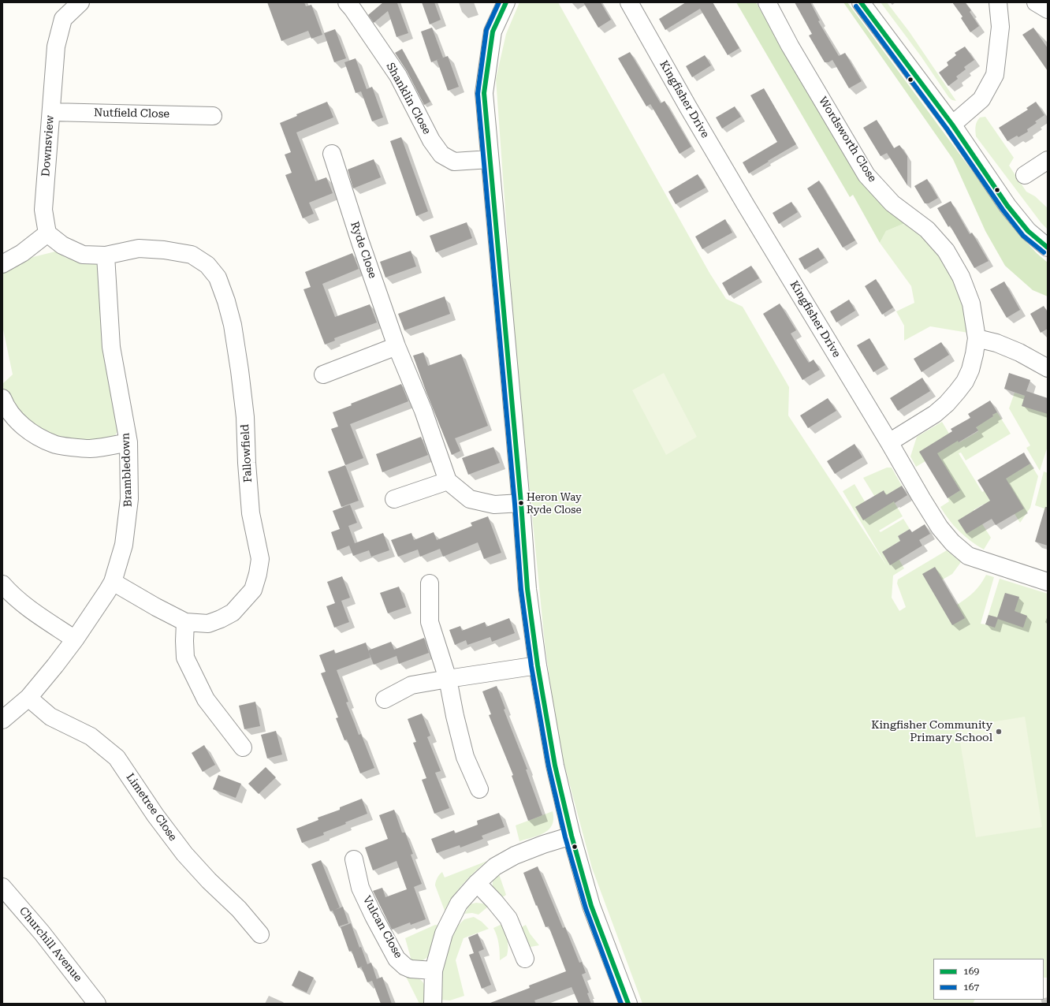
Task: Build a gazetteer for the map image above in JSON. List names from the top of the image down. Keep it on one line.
{"streets":{"street":["Shanklin Close","Kingfisher Drive","Nutfield Close","Wordsworth Close","Downsview","Ryde Close","Fallowfield","Brambledown","Limetree Close","Vulcan Close","Churchill Avenue"]},"crossings":[["Kingfisher Drive","Wordsworth Close"],["Nutfield Close","Downsview"],["Fallowfield","Brambledown"],["Brambledown","Limetree Close"]],"places":["Heron Way Ryde Close","Kingfisher Community Primary School"],"lines":["transit line 169","transit line 167"],"legend":["169","167"]}
